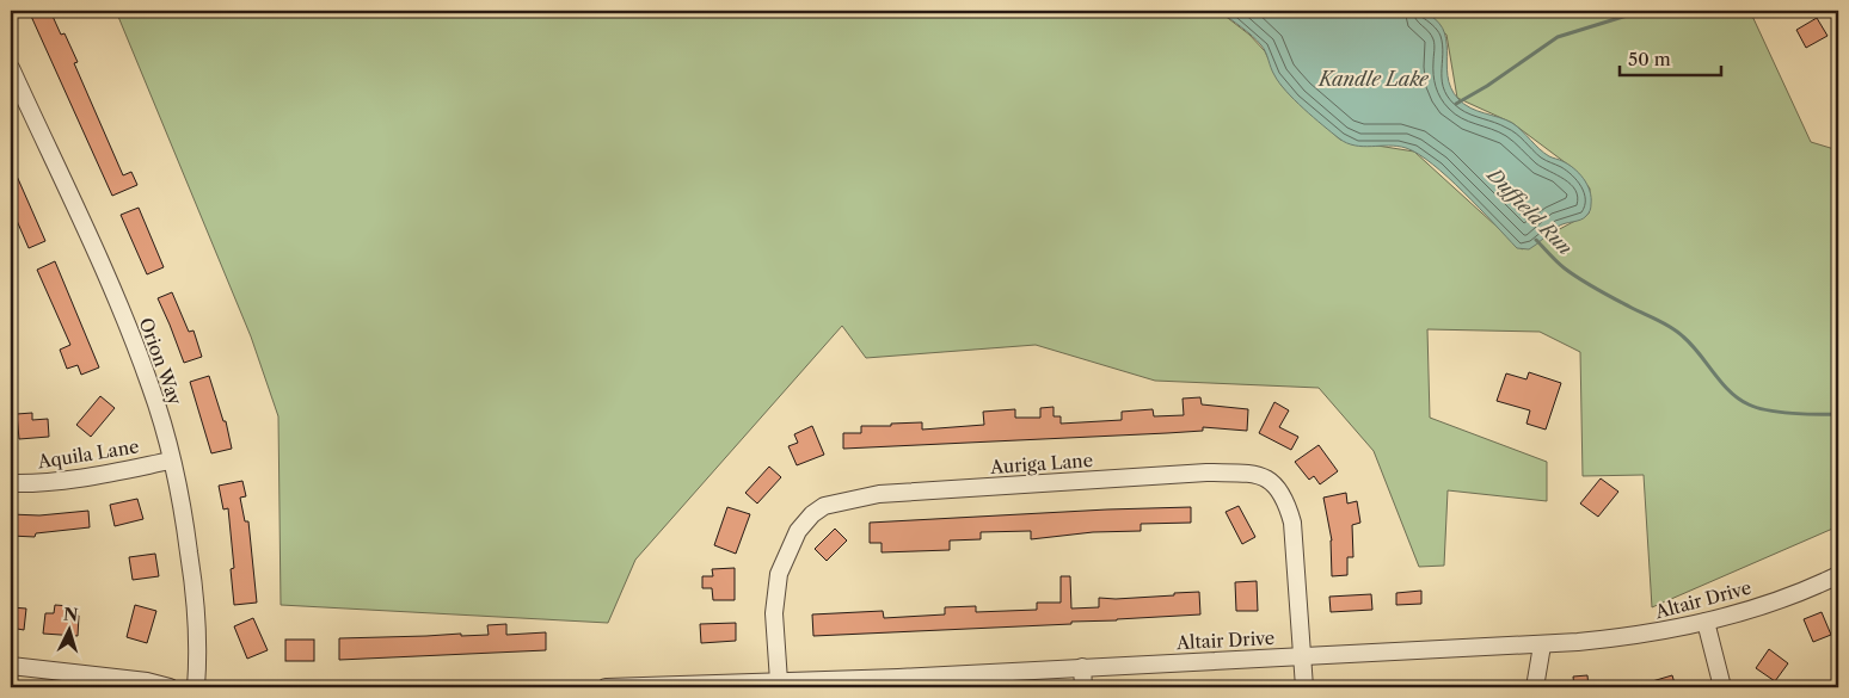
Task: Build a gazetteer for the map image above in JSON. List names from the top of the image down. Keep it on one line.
{"streets":{"street":["Orion Way","Aquila Lane","Auriga Lane","Altair Drive"]},"crossings":[["Orion Way","Aquila Lane"],["Auriga Lane","Altair Drive"]],"water":["Kandle Lake","Duffield Run"],"scale_bar":"50 m","north":"top"}
